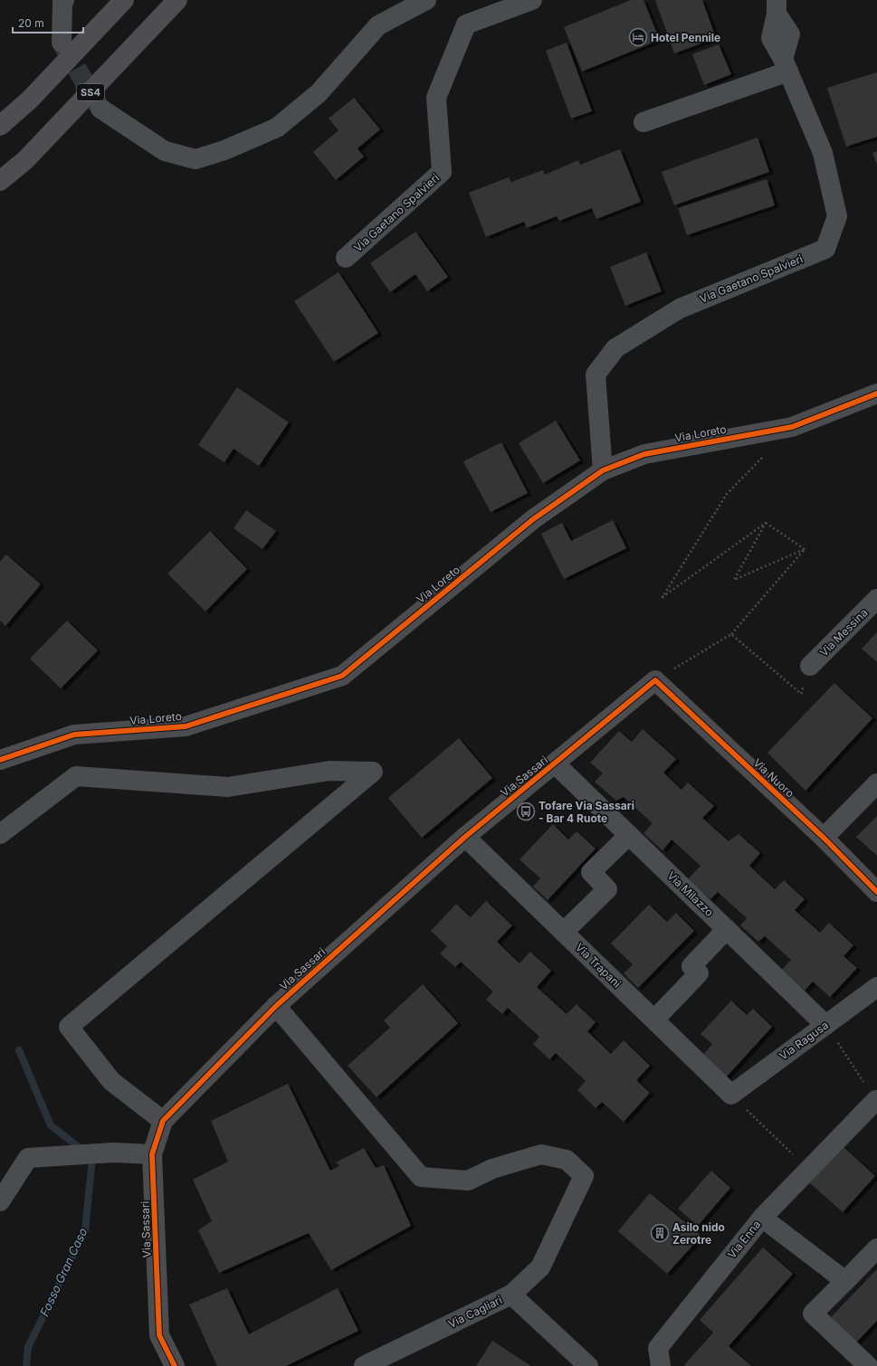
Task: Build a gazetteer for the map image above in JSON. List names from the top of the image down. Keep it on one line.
{"streets":{"highway":["SS4"],"street":["Via Gaetano Spalvieri","Via Loreto","Via Messina","Via Sassari","Via Nuoro","Via Milazzo","Via Trapani","Via Ragusa","Via Enna","Via Cagliari"]},"crossings":[["Via Gaetano Spalvieri","Via Loreto"],["Via Sassari","Via Nuoro"],["Via Sassari","Via Milazzo"],["Via Sassari","Via Trapani"],["Via Milazzo","Via Ragusa"],["Via Trapani","Via Ragusa"]],"water":["Fosso Gran Caso"],"places":{"hotel":["Hotel Pennile"],"bus stop":["Tofare Via Sassari - Bar 4 Ruote"],"building":["Asilo nido Zerotre"]},"scale_bar":"20 m"}
